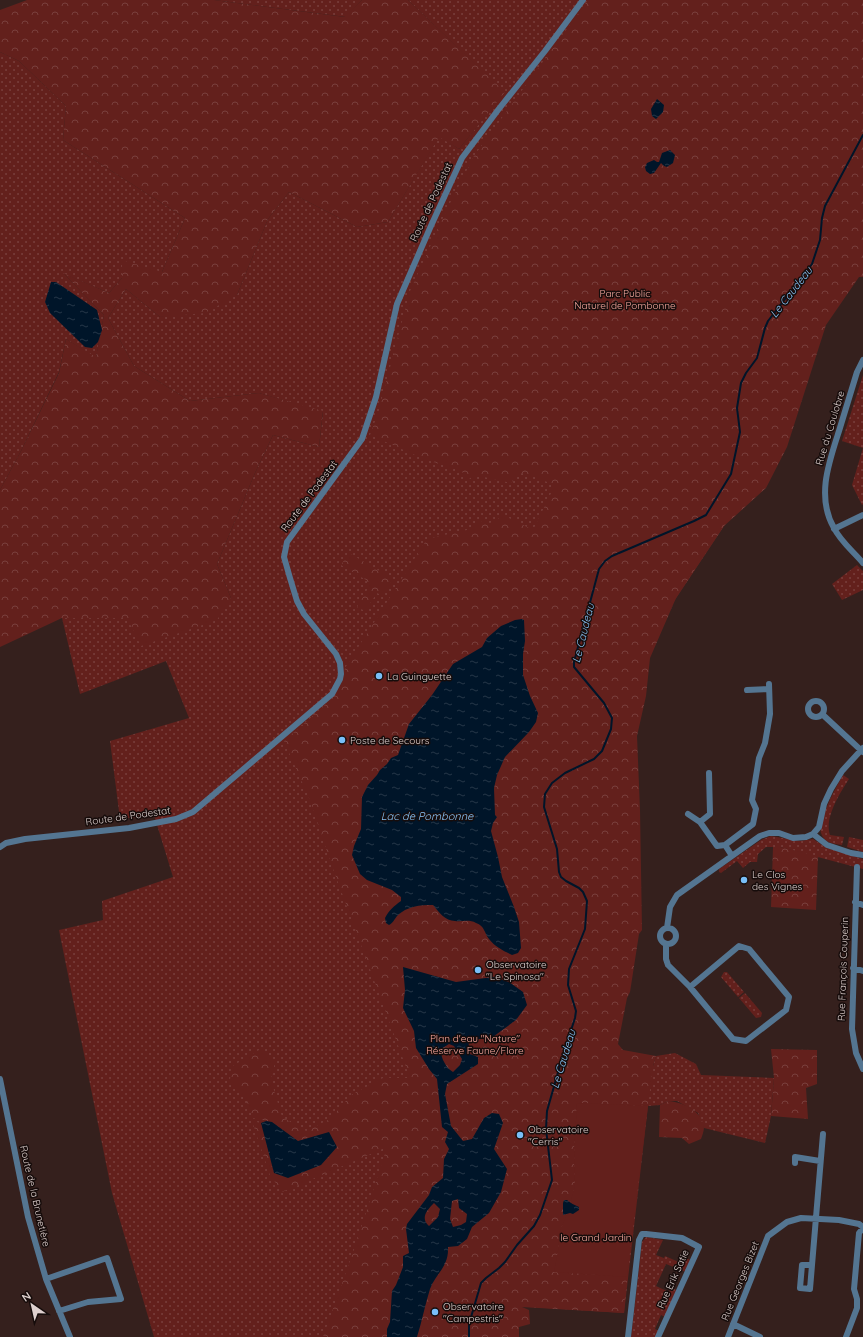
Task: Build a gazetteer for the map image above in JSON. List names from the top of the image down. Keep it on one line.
{"streets":{"street":["Route de Podestat","Rue du Coulobre","Rue François Couperin","Route de la Brunetière","Rue Erik Satie","Rue Georges Bizet"]},"water":["Le Caudeau","Lac de Pombonne"],"parks":["Parc Public Naturel de Pombonne","Plan d'eau \"Nature\" Réserve Faune/Flore","le Grand Jardin"],"places":["La Guinguette","Poste de Secours","Le Clos des Vignes","Observatoire \"Le Spinosa\"","Observatoire \"Cerris\"","Observatoire \"Campestris\""],"north":"top left"}
